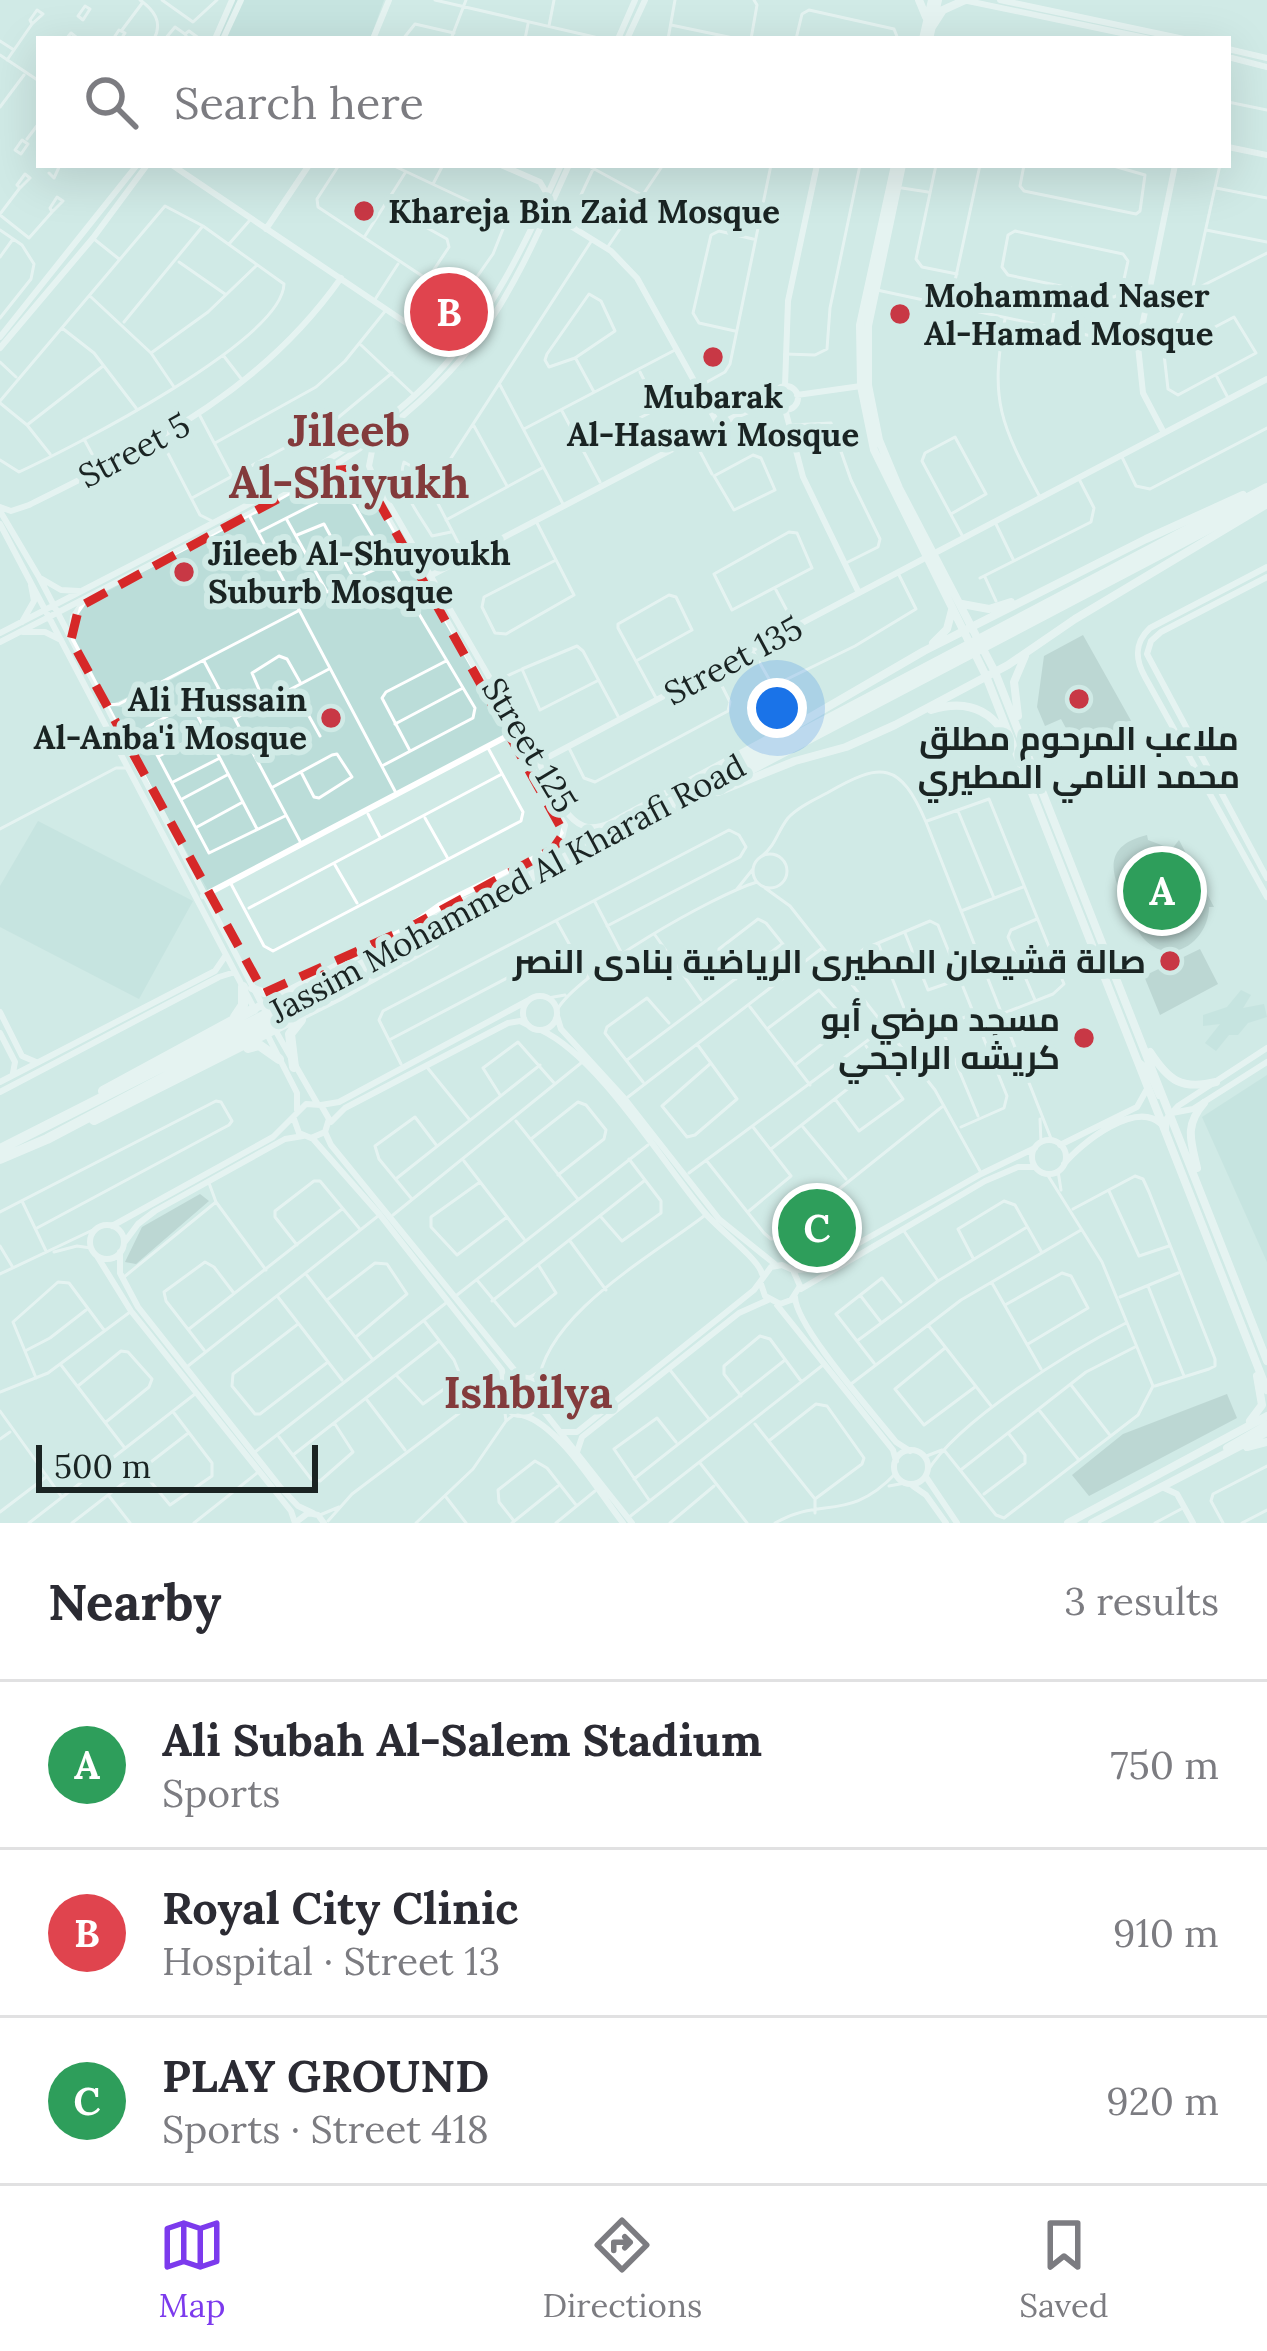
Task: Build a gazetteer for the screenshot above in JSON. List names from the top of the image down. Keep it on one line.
{"streets":{"highway":["Jassim Mohammed Al Kharafi Road"],"street":["Street 5","Street 135","Street 125"]},"crossings":[["Street 135","Street 125"]],"districts":["Jileeb Al-Shiyukh","Ishbilya"],"places":["Khareja Bin Zaid Mosque","Mohammad Naser Al-Hamad Mosque","Mubarak Al-Hasawi Mosque","Jileeb Al-Shuyoukh Suburb Mosque","ملاعب المرحوم مطلق محمد النامي المطيري","Ali Hussain Al-Anba'i Mosque","صالة قشيعان المطيرى الرياضية بنادى النصر","مسجد مرضي أبو كريشه الراجحي"],"scale_bar":"500 m","page":{"search":"Search here","pins":["B","A","C"],"scale":"500 m","heading":["Nearby","3 results"],"list":[{"mark":"A","name":"Ali Subah Al-Salem Stadium","note":"Sports","value":"750 m"},{"mark":"B","name":"Royal City Clinic","note":"Hospital · Street 13","value":"910 m"},{"mark":"C","name":"PLAY GROUND","note":"Sports · Street 418","value":"920 m"}],"nav":["Map","Directions","Saved"]}}
